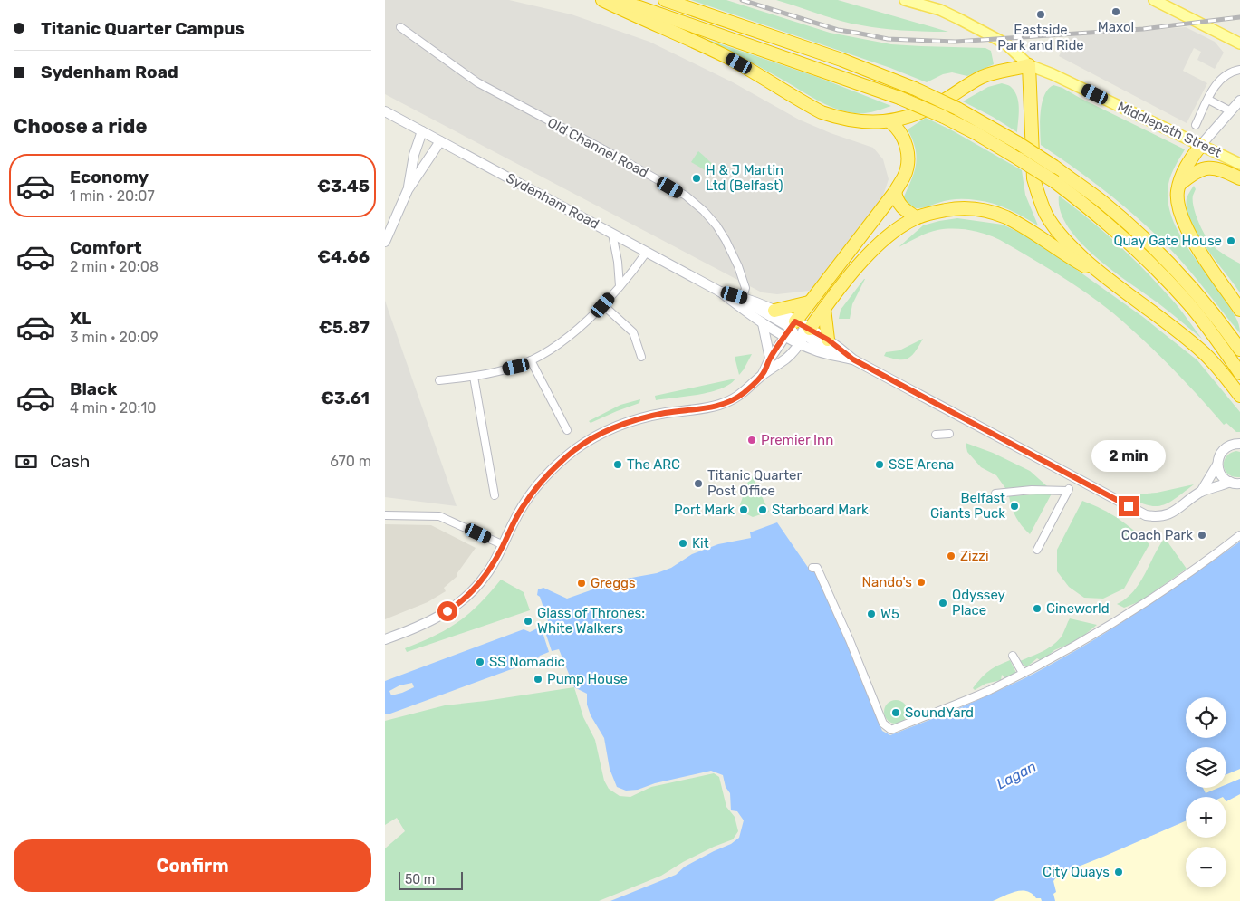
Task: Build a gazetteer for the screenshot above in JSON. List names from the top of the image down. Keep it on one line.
{"streets":{"main road":["Middlepath Street"],"street":["Old Channel Road","Sydenham Road"]},"crossings":[["Old Channel Road","Sydenham Road"]],"water":["Lagan"],"places":["Maxol","Eastside Park and Ride","H & J Martin Ltd (Belfast)","Quay Gate House","Premier Inn","The ARC","SSE Arena","Titanic Quarter Post Office","Belfast Giants Puck","Port Mark","Starboard Mark","Coach Park","Kit","Zizzi","Nando's","Greggs","Odyssey Place","Cineworld","W5","Glass of Thrones: White Walkers","SS Nomadic","Pump House","SoundYard","City Quays"],"scale_bar":"50 m","page":{"banner":["Titanic Quarter Campus","Sydenham Road"],"heading":"Choose a ride","list":[{"name":"Economy","note":"1 min · 20:07","value":"€3.45"},{"name":"Comfort","note":"2 min · 20:08","value":"€4.66"},{"name":"XL","note":"3 min · 20:09","value":"€5.87"},{"name":"Black","note":"4 min · 20:10","value":"€3.61"}],"pay":["Cash","670 m"],"bubble":"2 min","map_buttons":["+","−"],"buttons":"Confirm","scale":"50 m"}}
